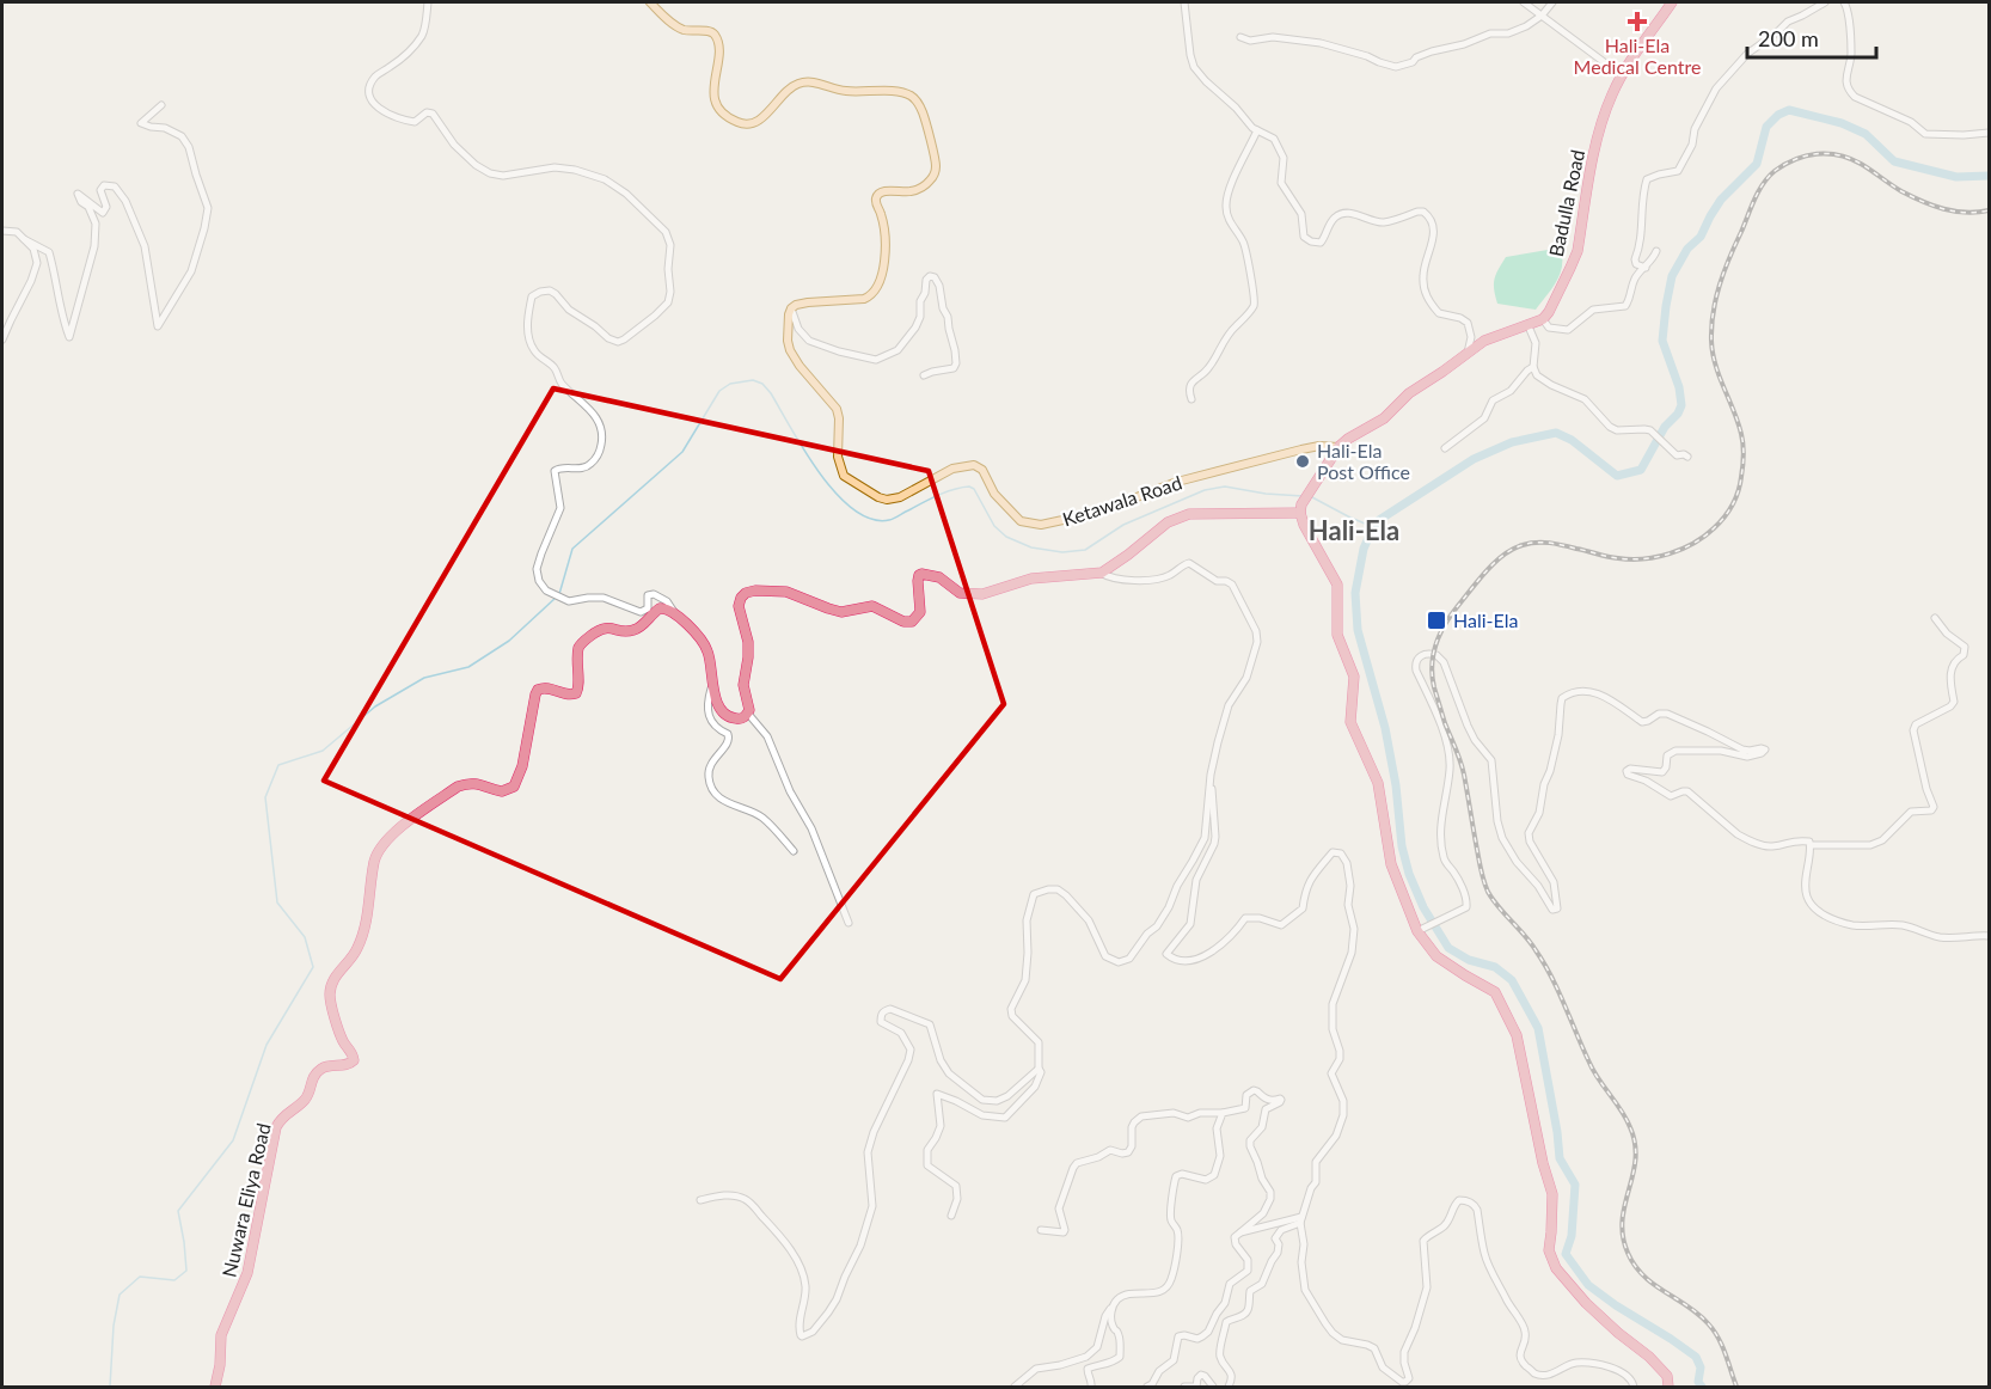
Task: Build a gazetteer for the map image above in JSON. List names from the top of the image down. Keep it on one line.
{"streets":{"highway":["Badulla Road","Nuwara Eliya Road"],"main road":["Ketawala Road"]},"districts":["Hali-Ela"],"places":{"health":["Hali-Ela Medical Centre"],"other":["Hali-Ela Post Office"],"transit":["Hali-Ela"]},"scale_bar":"200 m"}
